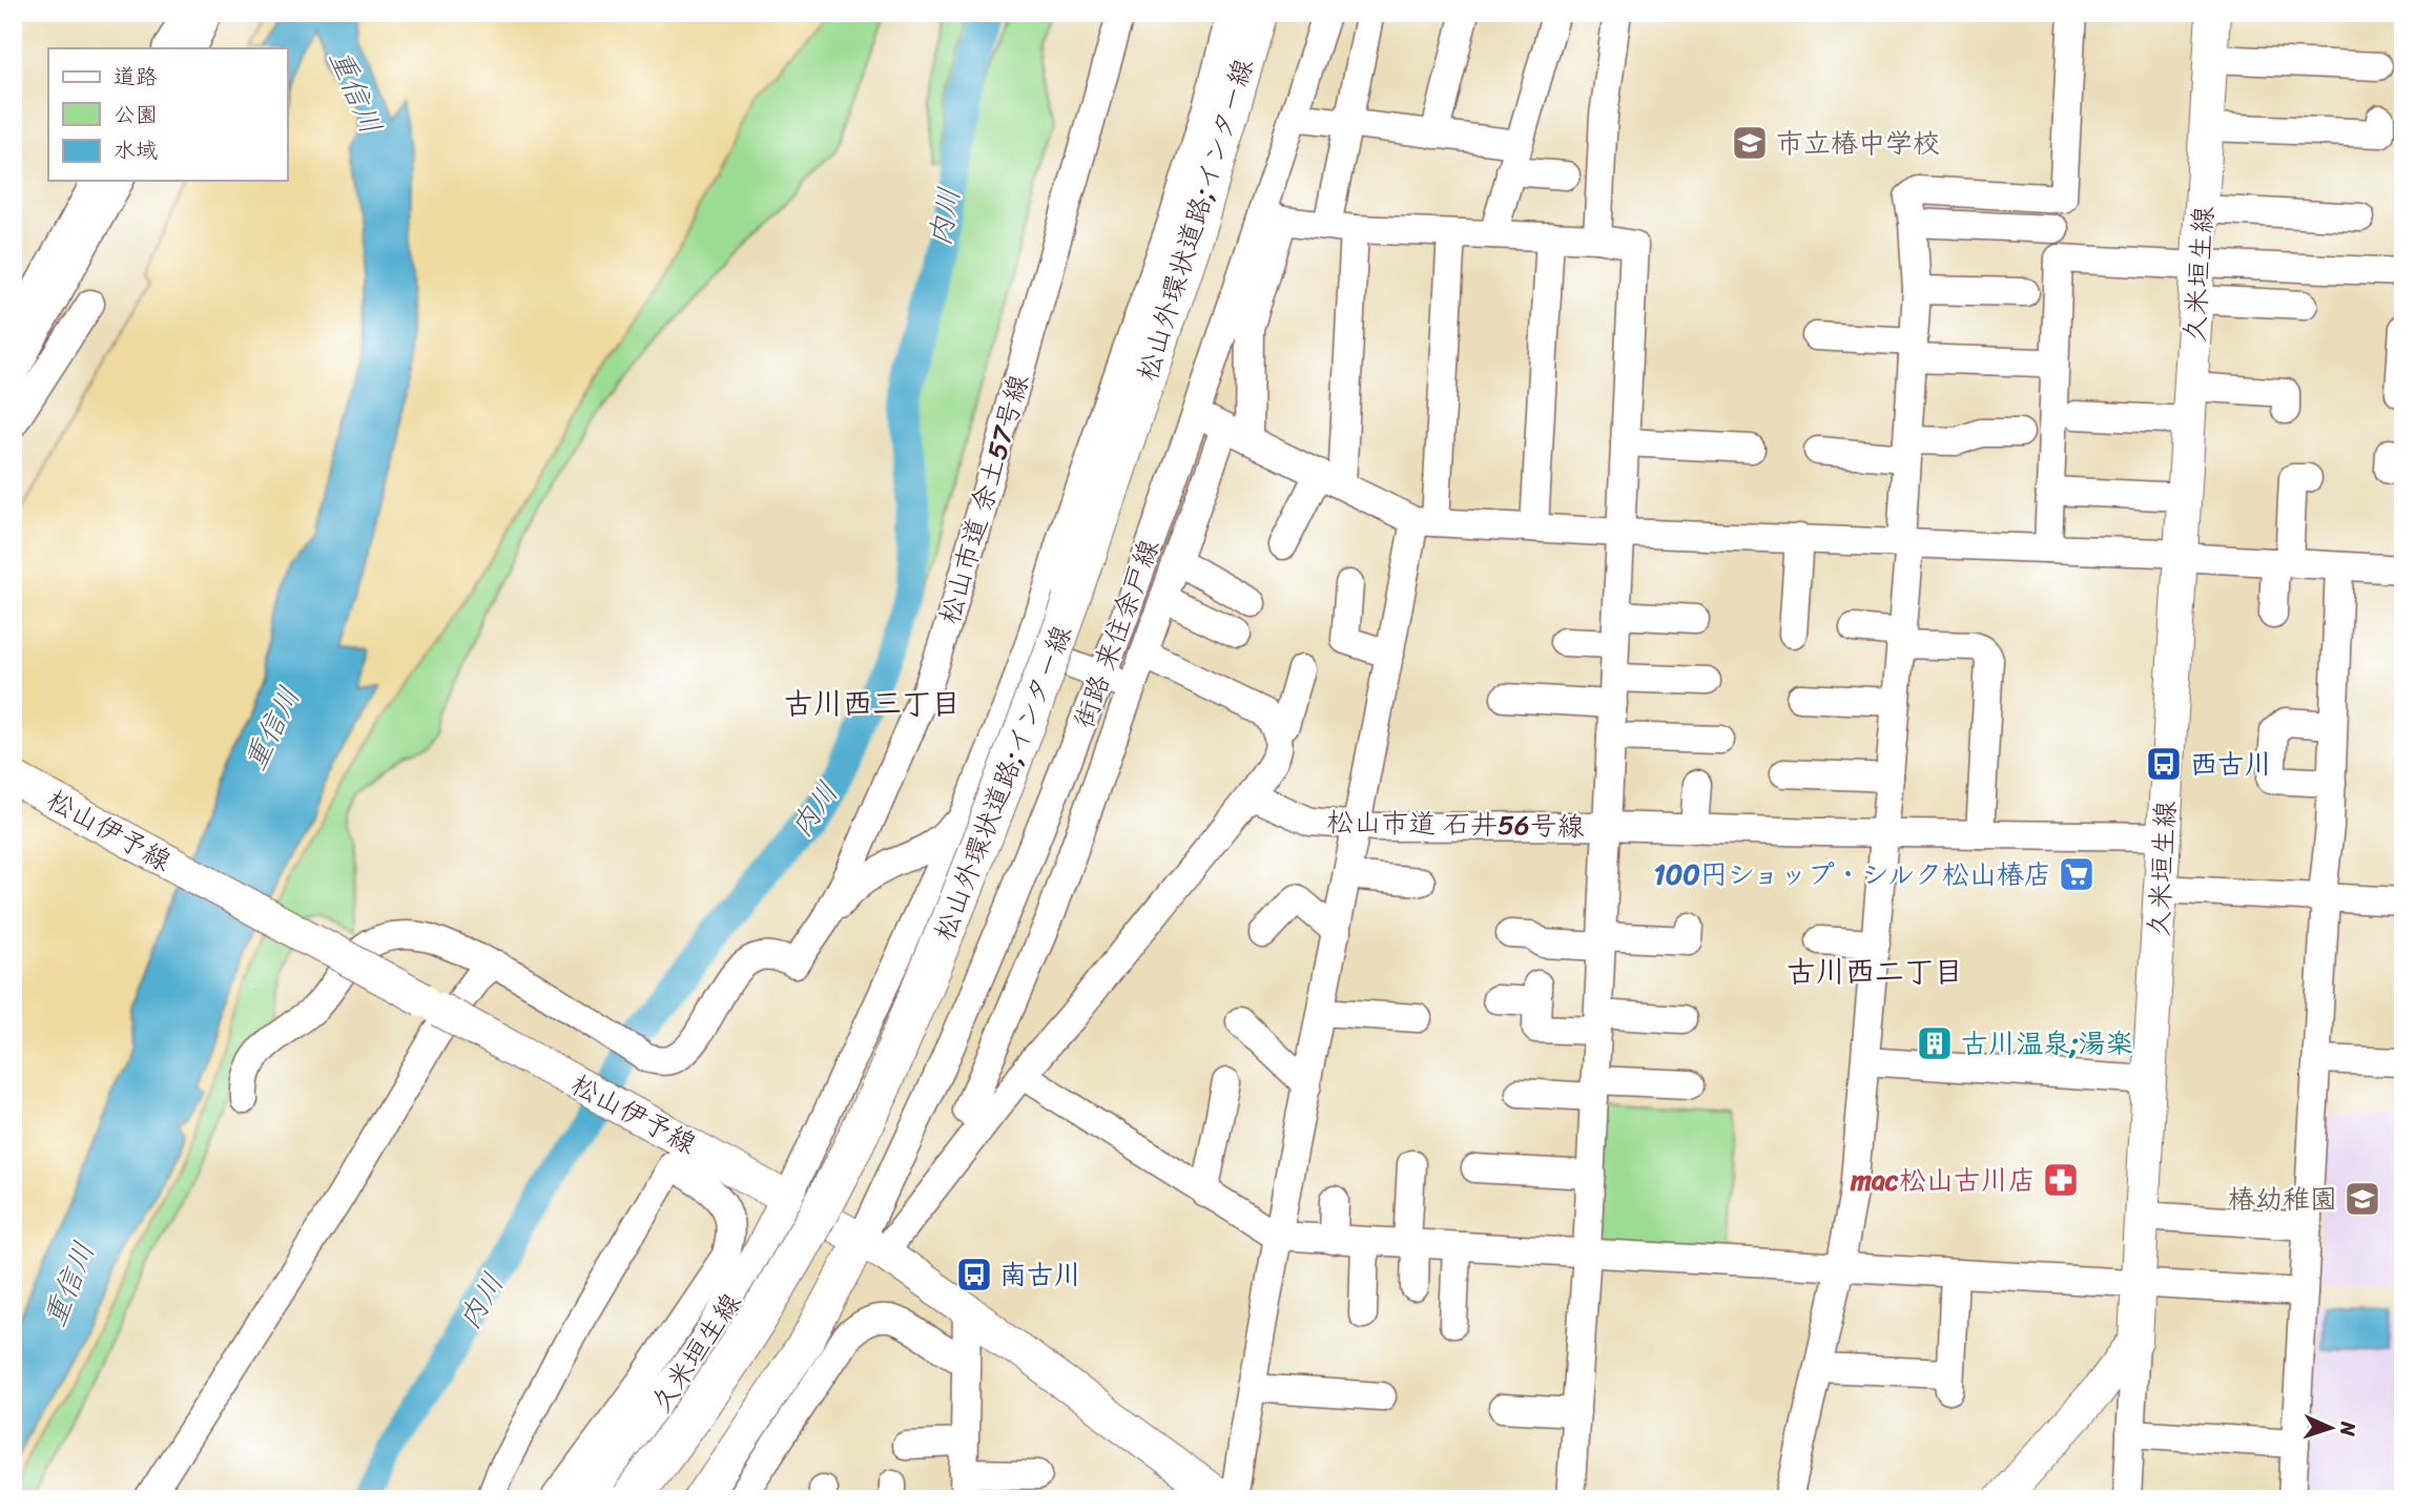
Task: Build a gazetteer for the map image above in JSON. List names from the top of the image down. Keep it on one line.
{"streets":{"highway":["松山外環状道路;インター線"],"main road":["久米垣生線","松山伊予線"],"street":["松山市道 余土57号線","街路 来住余戸線","松山市道 石井56号線"]},"crossings":[["久米垣生線","松山市道 石井56号線"],["久米垣生線","松山伊予線"],["街路 来住余戸線","松山伊予線"]],"districts":["古川西三丁目","古川西二丁目"],"water":["重信川","内川"],"places":{"school or university":["市立椿中学校","椿幼稚園"],"bus stop":["西古川","南古川"],"supermarket":["100円ショップ・シルク松山椿店"],"building":["古川温泉;湯楽"],"pharmacy":["mac松山古川店"]},"legend":["道路","公園","水域"],"north":"right"}
